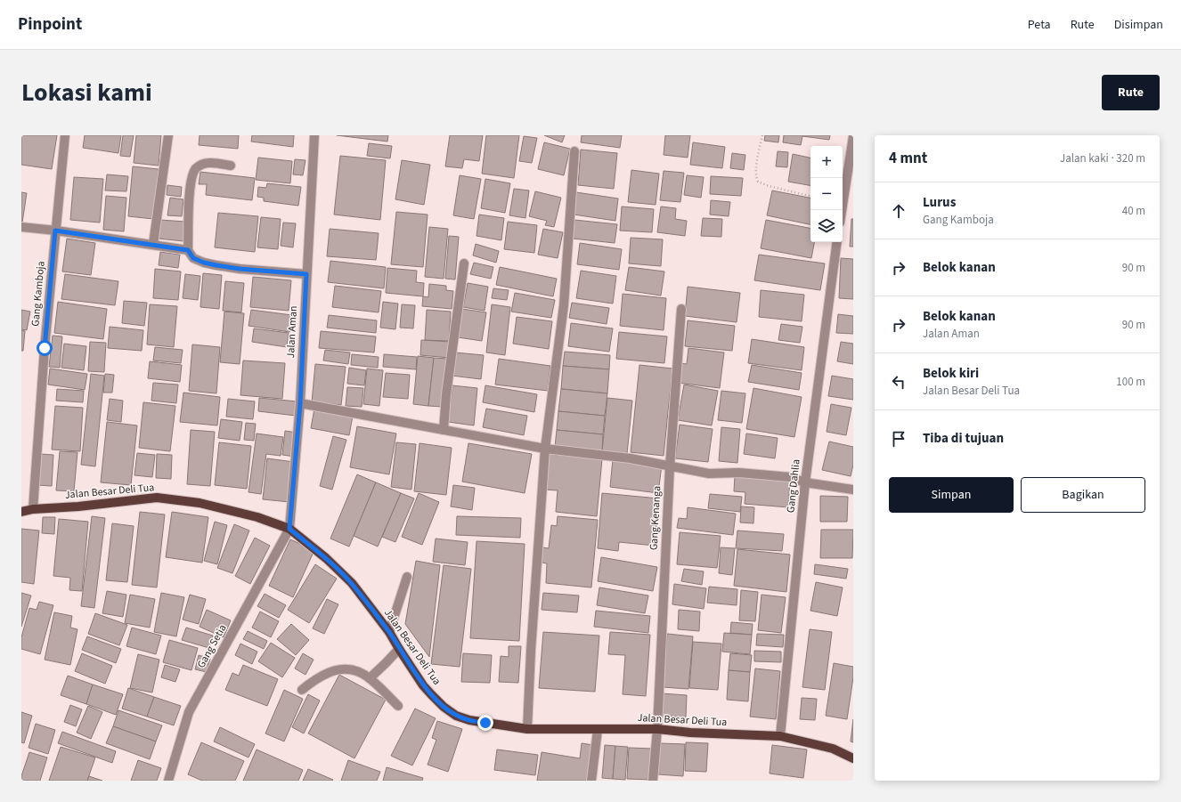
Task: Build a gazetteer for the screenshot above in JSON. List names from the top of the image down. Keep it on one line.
{"streets":{"main road":["Jalan Besar Deli Tua"],"street":["Gang Kamboja","Jalan Aman","Gang Dahlia","Gang Kenanga","Gang Setia"]},"crossings":[["Gang Kamboja","Jalan Besar Deli Tua"],["Jalan Aman","Jalan Besar Deli Tua"],["Jalan Aman","Gang Setia"],["Gang Dahlia","Jalan Besar Deli Tua"],["Jalan Besar Deli Tua","Gang Kenanga"],["Jalan Besar Deli Tua","Gang Setia"]],"page":{"header":"Pinpoint","nav":["Peta","Rute","Disimpan"],"title":"Lokasi kami","buttons":["Rute",["Simpan","Bagikan"]],"heading":["4 mnt","Jalan kaki · 320 m"],"map_buttons":["+","−"],"list":[["Lurus","Gang Kamboja","40 m"],["Belok kanan","90 m"],["Belok kanan","Jalan Aman","90 m"],["Belok kiri","Jalan Besar Deli Tua","100 m"],"Tiba di tujuan"]}}
